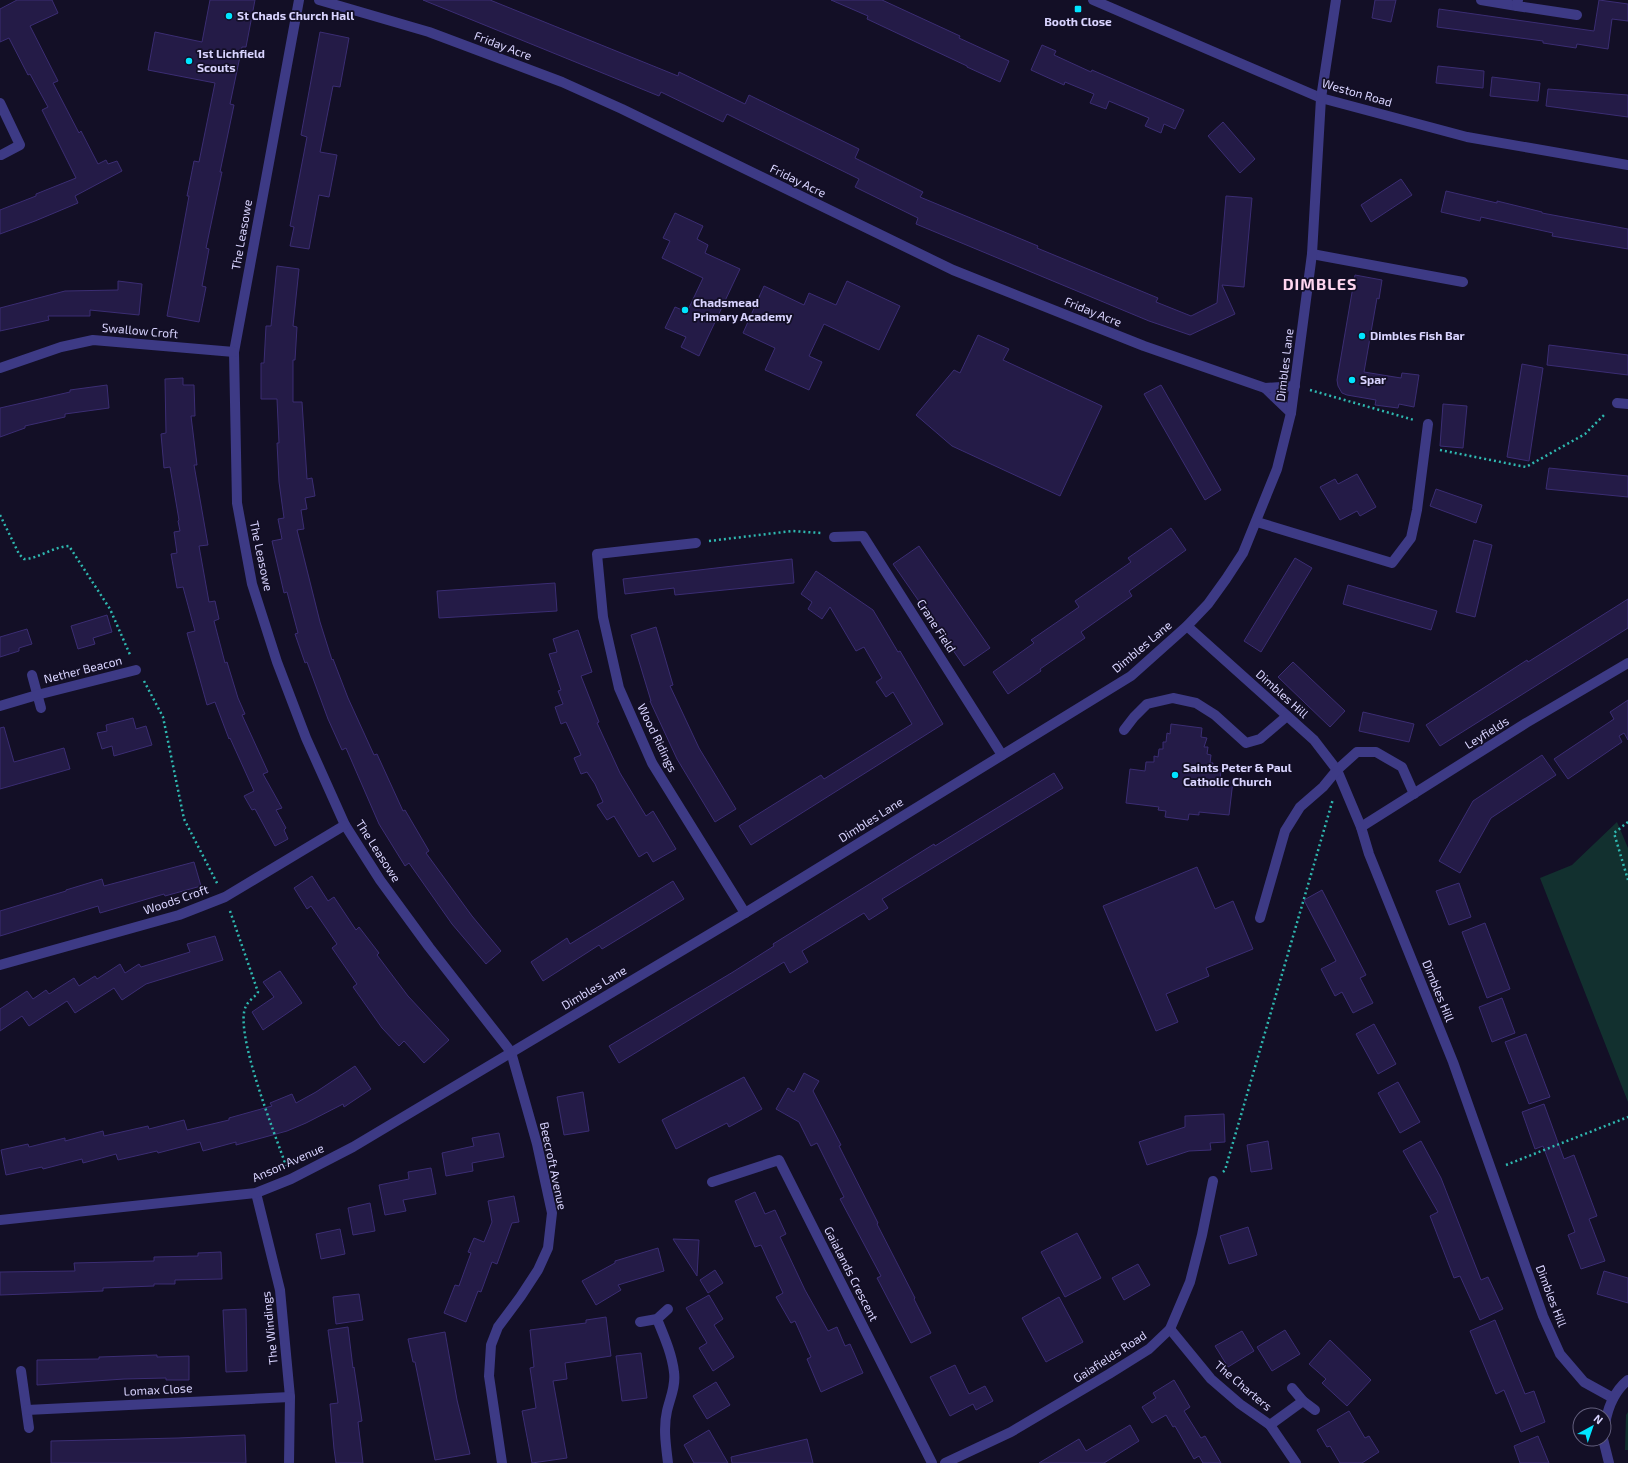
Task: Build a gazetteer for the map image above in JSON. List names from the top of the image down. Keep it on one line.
{"streets":{"street":["Friday Acre","Weston Road","The Leasowe","Swallow Croft","Dimbles Lane","Crane Field","Nether Beacon","Dimbles Hill","Leyfields","Wood Ridings","Woods Croft","Anson Avenue","Beecroft Avenue","Gaialands Crescent","The Windings","Gaiafields Road","The Charters","Lomax Close"]},"crossings":[["Friday Acre","Dimbles Lane"],["Weston Road","Dimbles Lane"],["The Leasowe","Swallow Croft"],["The Leasowe","Dimbles Lane"],["The Leasowe","Woods Croft"],["The Leasowe","Anson Avenue"],["The Leasowe","Beecroft Avenue"],["Dimbles Lane","Crane Field"],["Dimbles Lane","Dimbles Hill"],["Dimbles Lane","Wood Ridings"],["Dimbles Lane","Anson Avenue"],["Dimbles Lane","Beecroft Avenue"],["Dimbles Hill","Leyfields"],["Anson Avenue","Beecroft Avenue"],["Anson Avenue","The Windings"],["The Windings","Lomax Close"],["Gaiafields Road","The Charters"]],"districts":["DIMBLES"],"places":{"transit":["Booth Close"],"other":["St Chads Church Hall","1st Lichfield Scouts","Chadsmead Primary Academy","Dimbles Fish Bar","Spar","Saints Peter & Paul Catholic Church"]},"north":"top right"}
